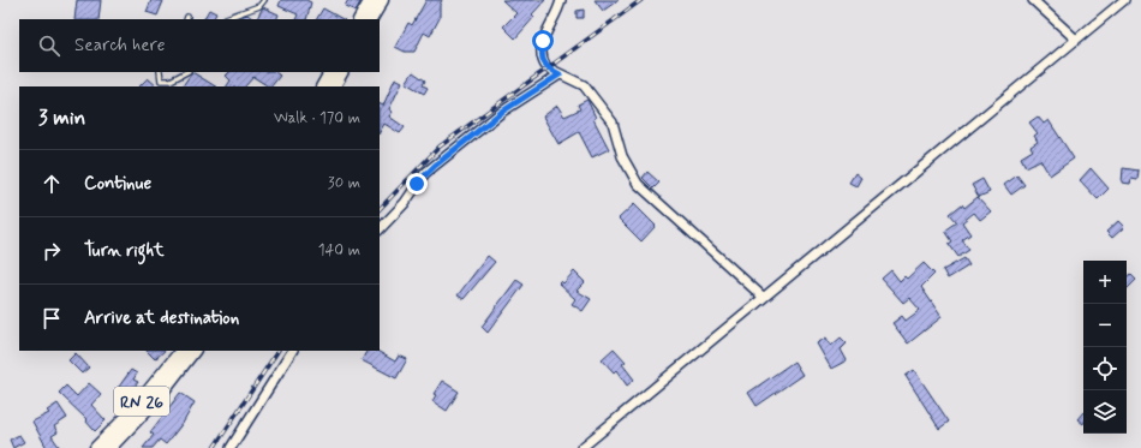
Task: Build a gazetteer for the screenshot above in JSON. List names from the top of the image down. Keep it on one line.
{"streets":{"main road":["RN 26"]},"page":{"search":"Search here","heading":["3 min","Walk · 170 m"],"list":[["Continue","30 m"],["Turn right","140 m"],"Arrive at destination"],"map_buttons":["+","−"]}}
